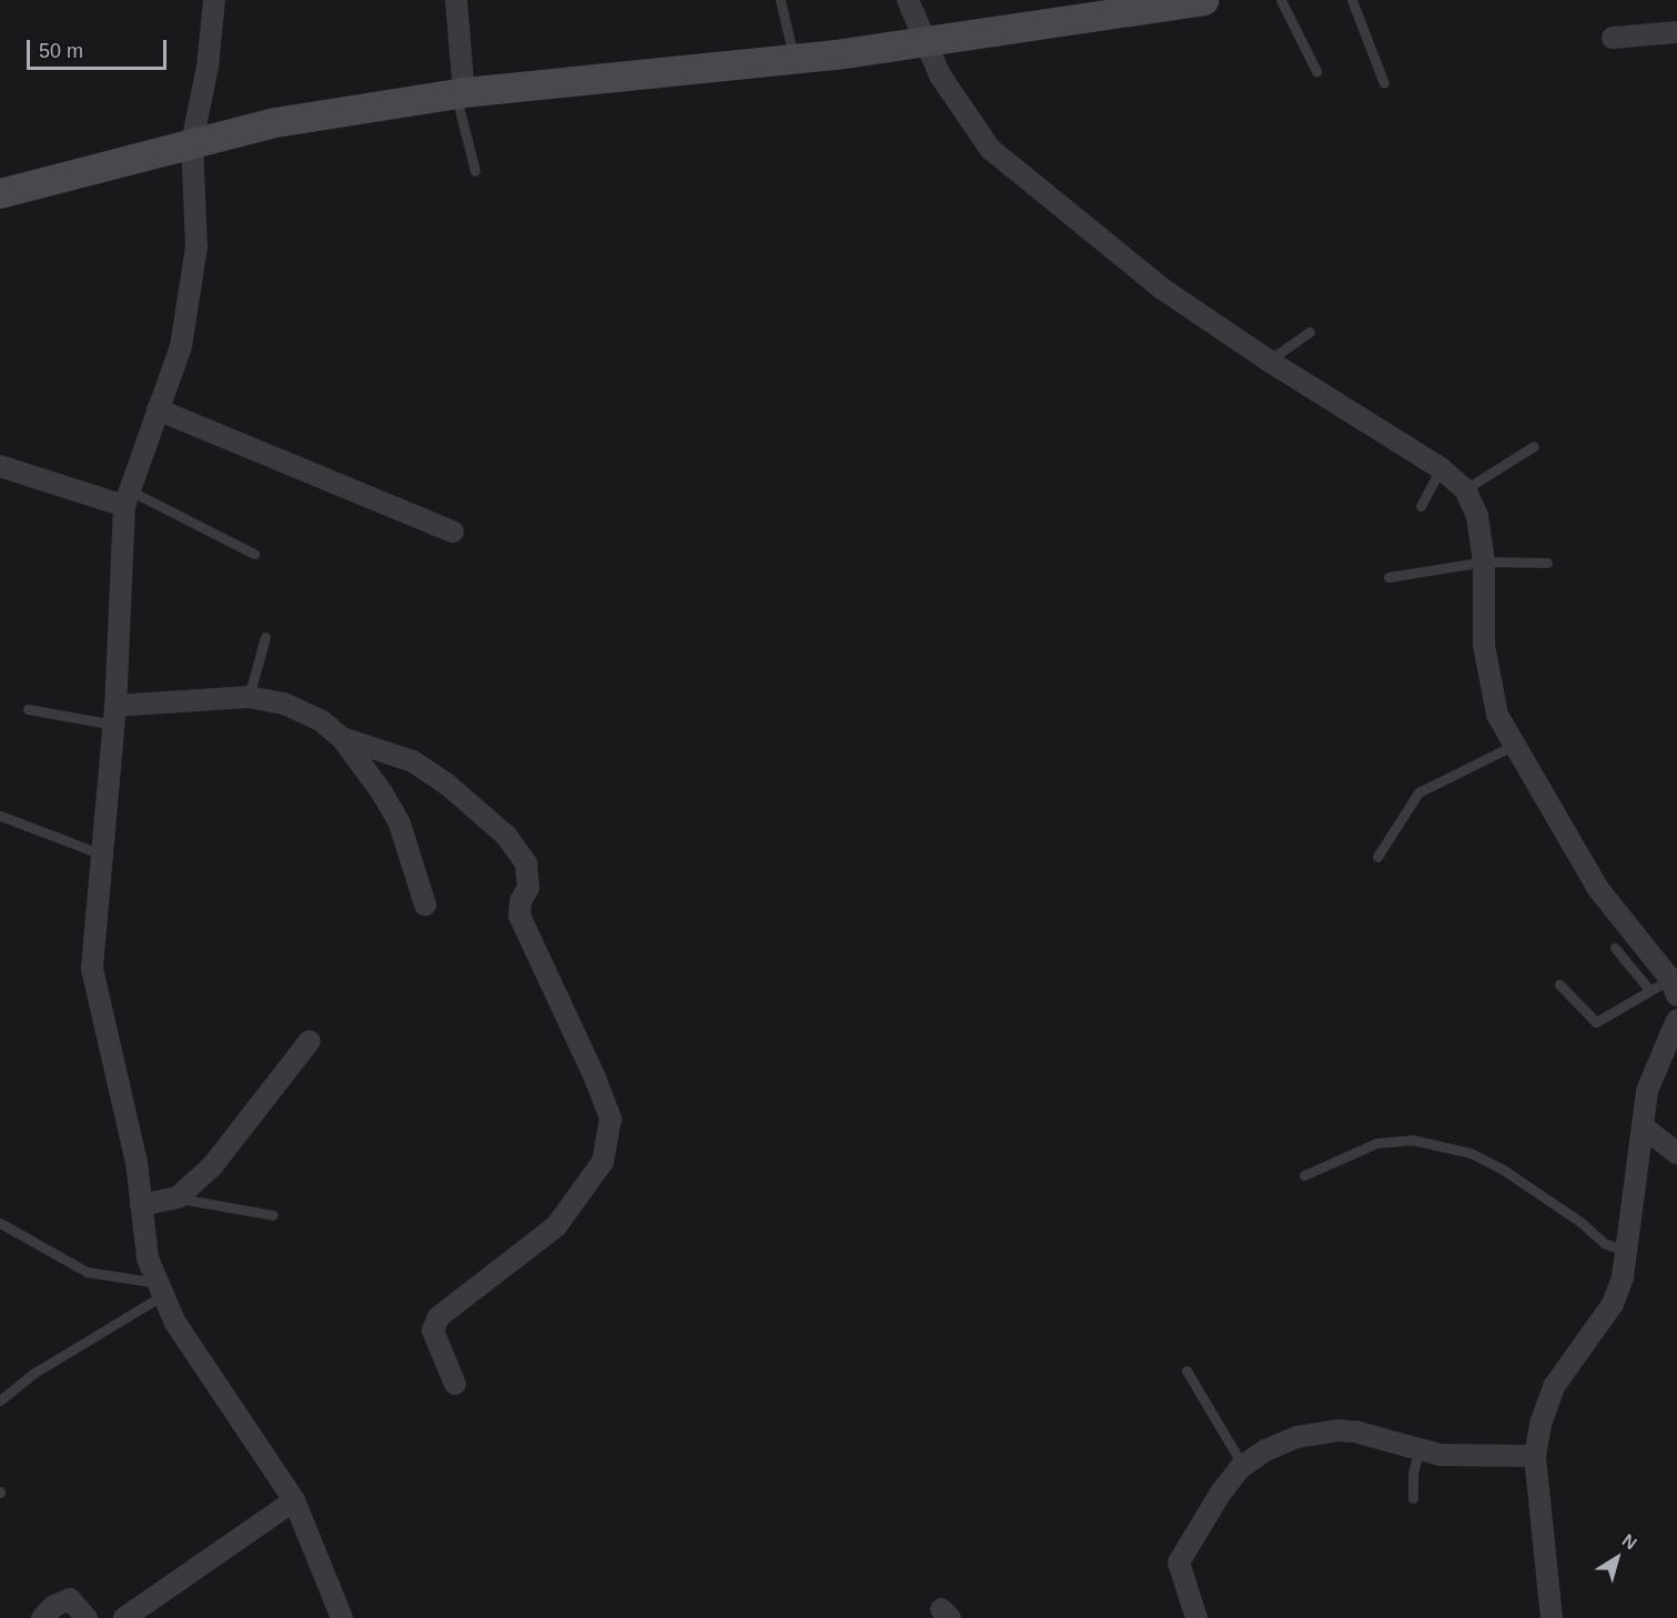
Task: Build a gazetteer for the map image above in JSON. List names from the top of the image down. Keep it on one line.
{"scale_bar":"50 m","north":"top right"}
